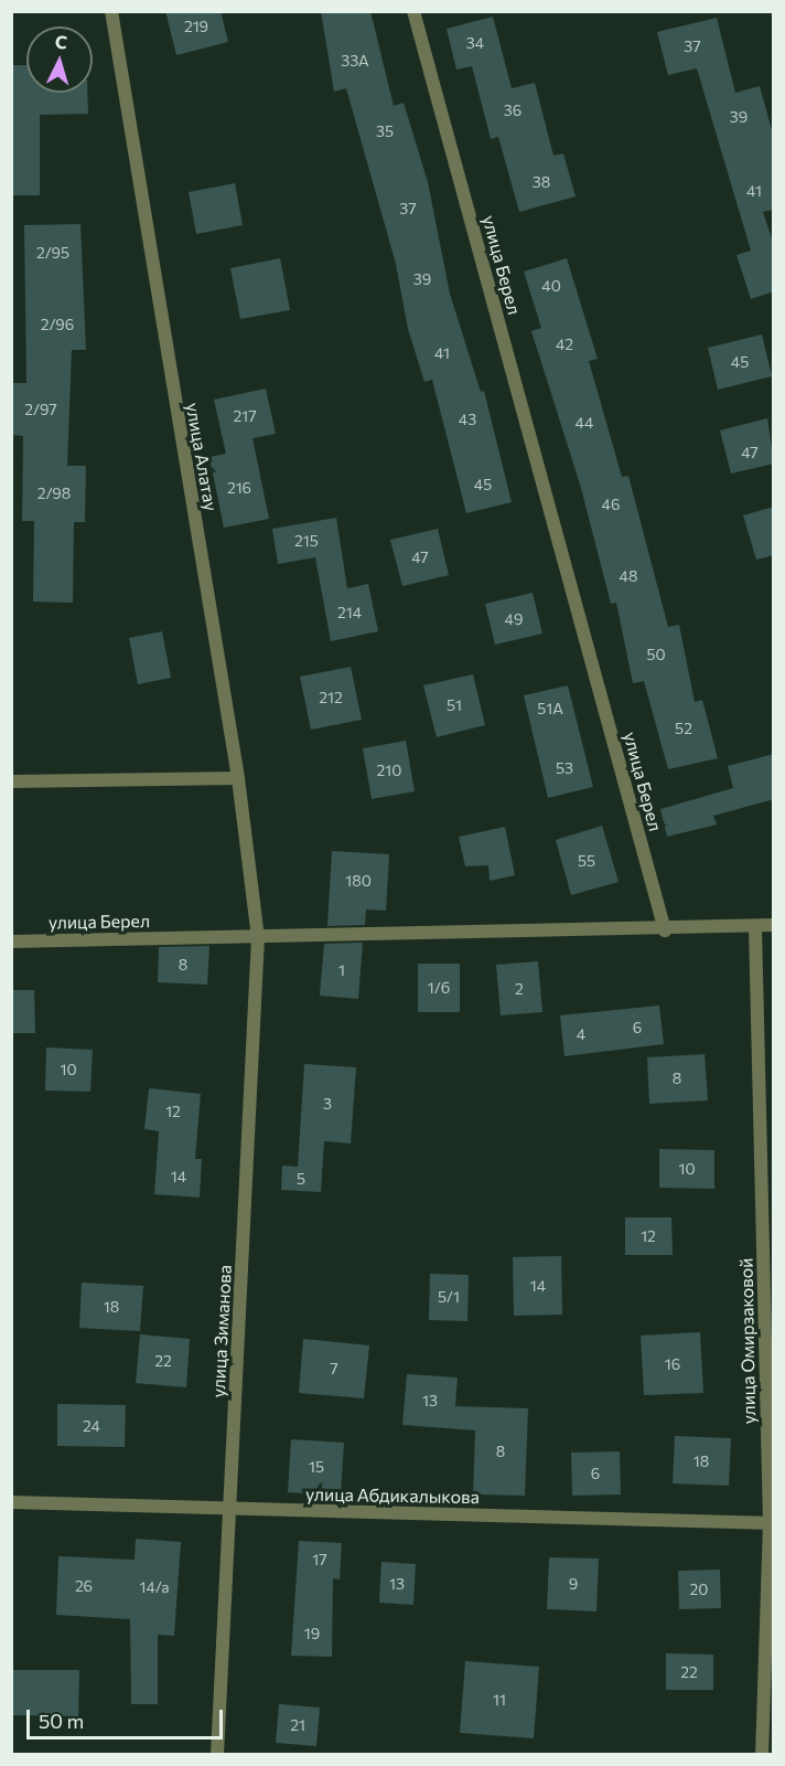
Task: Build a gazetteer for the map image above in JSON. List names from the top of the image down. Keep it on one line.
{"streets":{"street":["улица Берел","улица Алатау","улица Зиманова","улица Омирзаковой","улица Абдикалыкова"]},"crossings":[["улица Берел","улица Зиманова"],["улица Алатау","улица Зиманова"],["улица Зиманова","улица Абдикалыкова"],["улица Омирзаковой","улица Абдикалыкова"]],"house_numbers":["219","34","37","33А","36","39","35","38","41","37","2/95","39","40","2/96","42","41","45","2/97","217","43","44","47","45","216","2/98","46","215","47","48","214","49","50","212","51","51А","52","53","210","55","180","8","1","1/б","2","6","4","10","8","3","12","10","14","5","12","14","5/1","18","22","16","7","13","24","8","18","15","6","17","13","9","26","14/а","20","19","22","11","21"],"scale_bar":"50 m","north":"top"}
